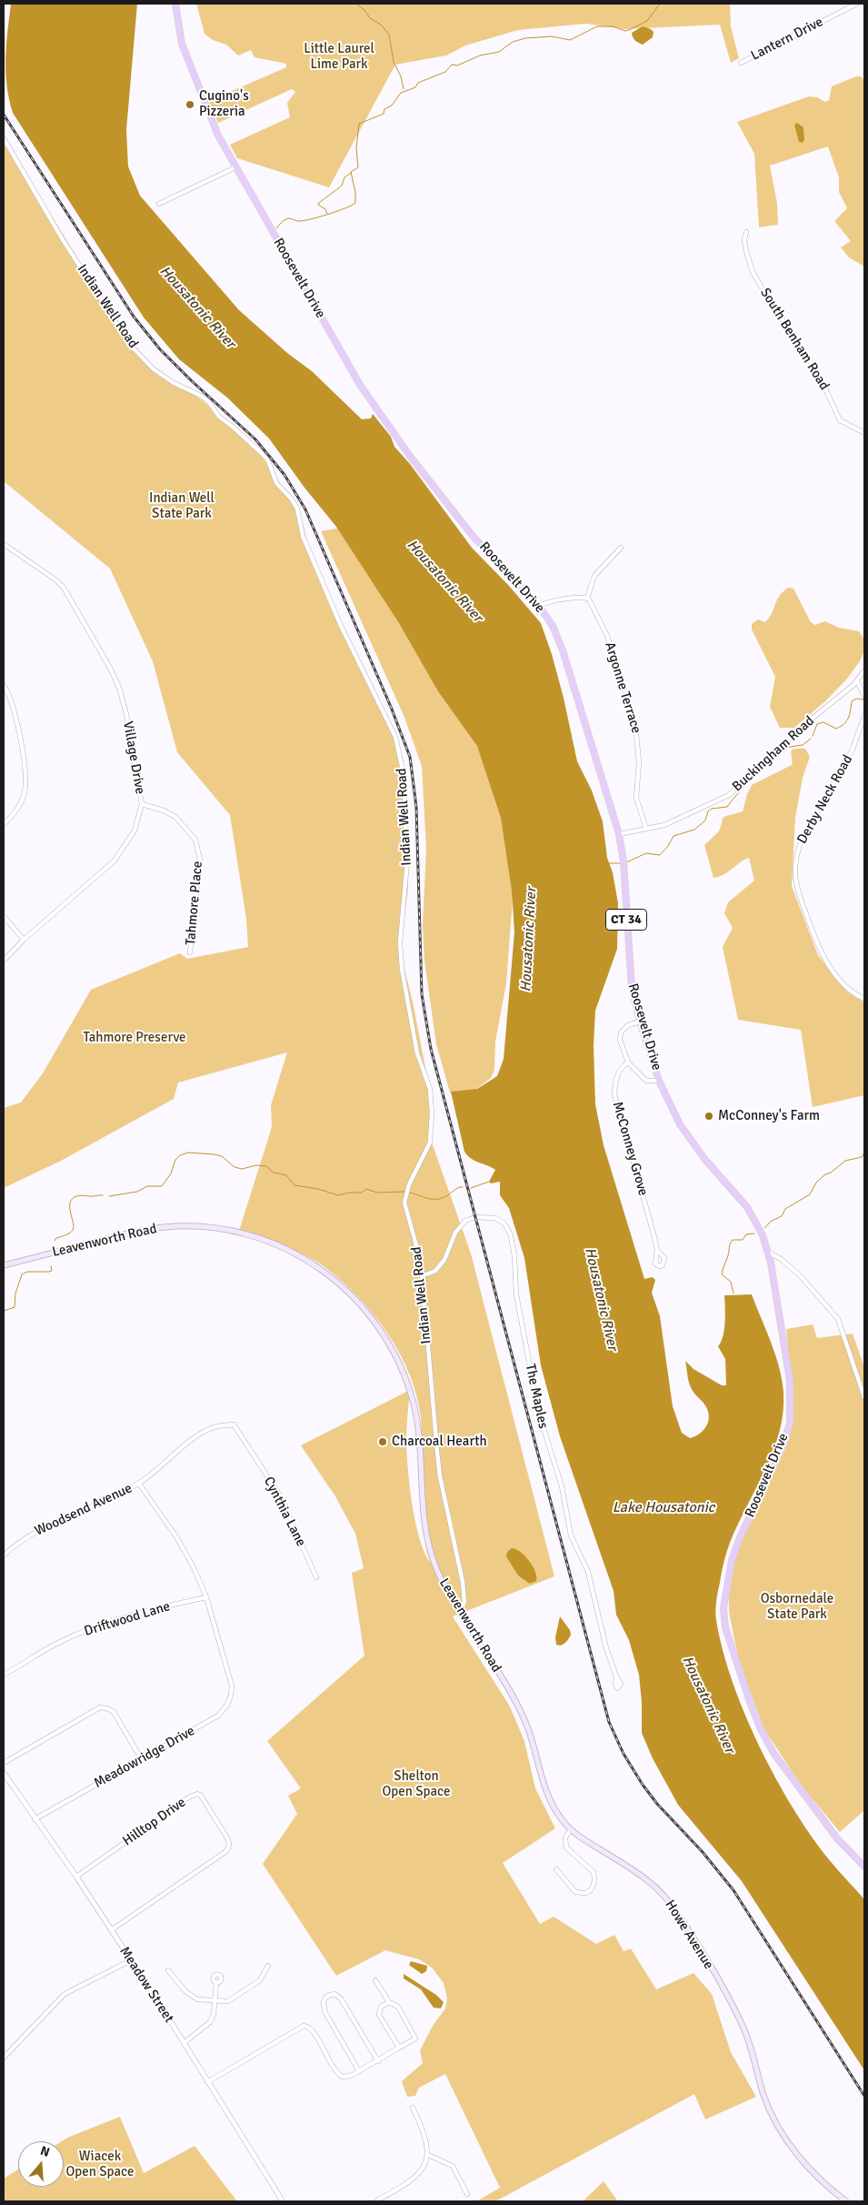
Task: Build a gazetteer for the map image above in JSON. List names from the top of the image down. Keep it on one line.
{"streets":{"main road":["Roosevelt Drive","CT 34","Leavenworth Road","Howe Avenue"],"street":["Lantern Drive","Indian Well Road","South Benham Road","Argonne Terrace","Buckingham Road","Village Drive","Derby Neck Road","Tahmore Place","McConney Grove","The Maples","Woodsend Avenue","Cynthia Lane","Driftwood Lane","Meadowridge Drive","Hilltop Drive","Meadow Street"]},"crossings":[["Roosevelt Drive","Buckingham Road"],["Indian Well Road","Leavenworth Road"],["Indian Well Road","The Maples"],["Argonne Terrace","Buckingham Road"],["Village Drive","Tahmore Place"],["Leavenworth Road","Howe Avenue"],["Woodsend Avenue","Cynthia Lane"],["Driftwood Lane","Meadowridge Drive"],["Meadowridge Drive","Meadow Street"],["Hilltop Drive","Meadow Street"]],"water":["Housatonic River","Lake Housatonic"],"parks":["Little Laurel Lime Park","Indian Well State Park","Tahmore Preserve","Osbornedale State Park","Shelton Open Space","Wiacek Open Space"],"places":["Cugino's Pizzeria","McConney's Farm","Charcoal Hearth"],"north":"top"}
